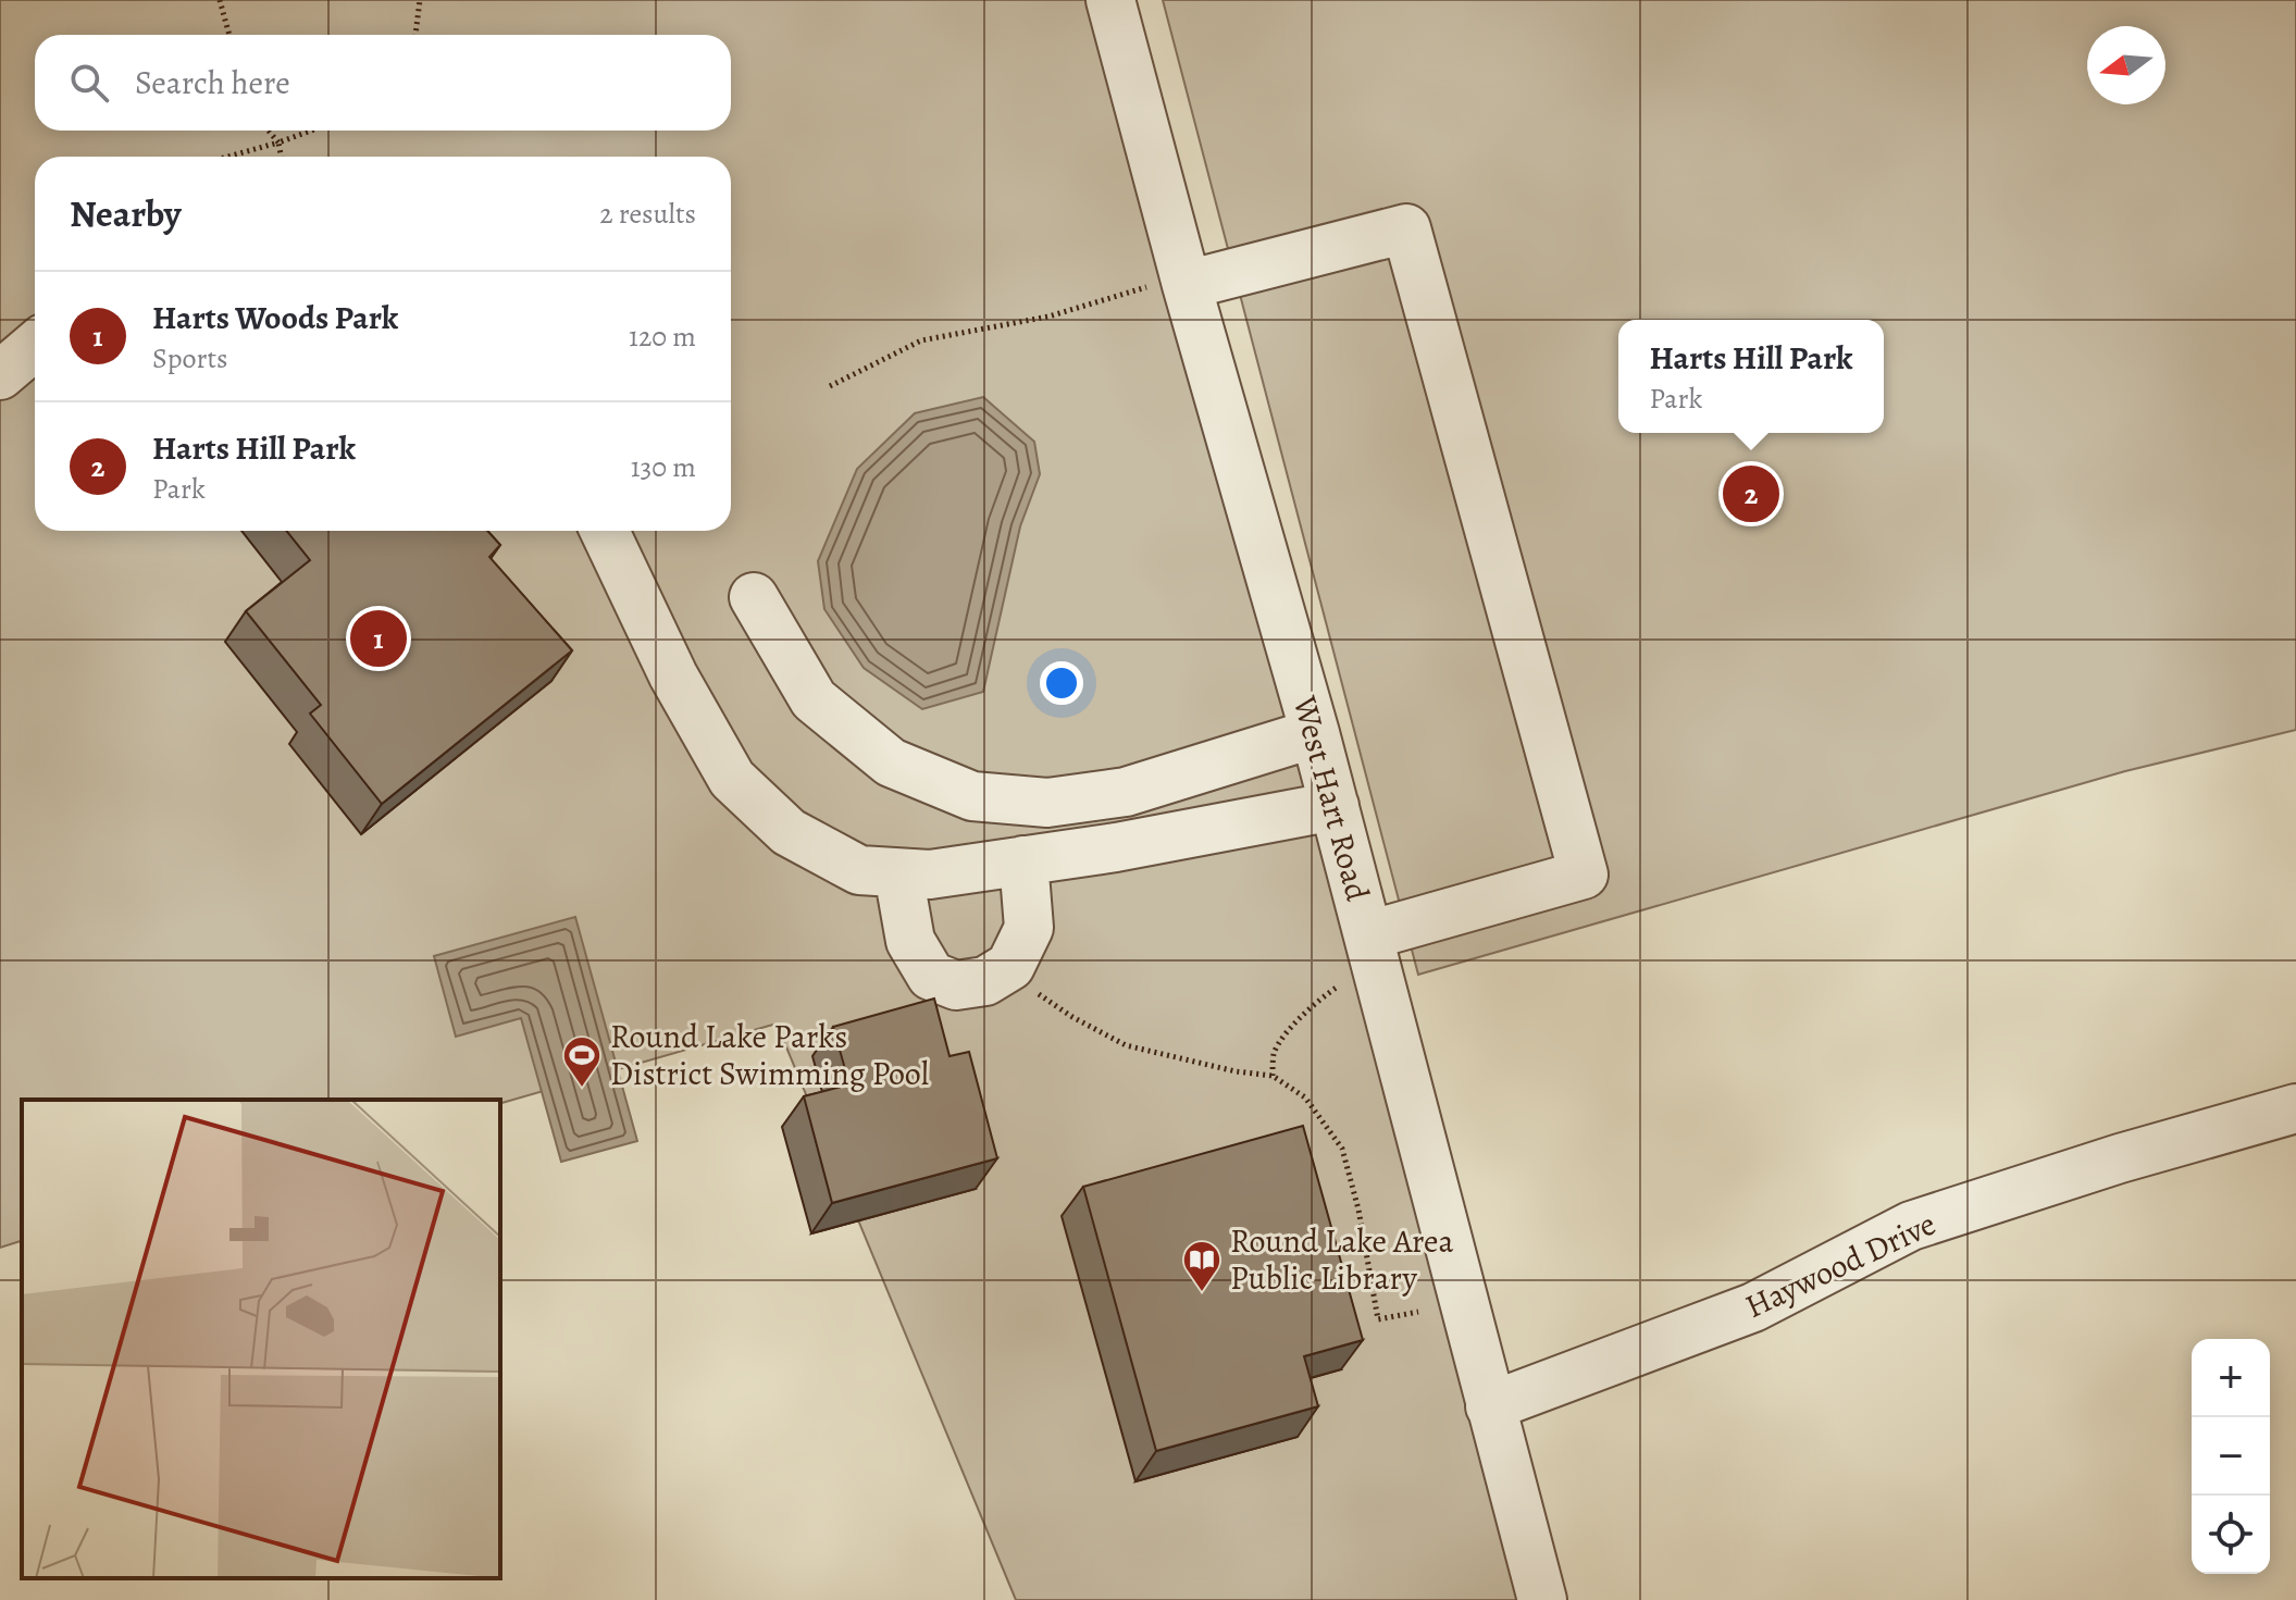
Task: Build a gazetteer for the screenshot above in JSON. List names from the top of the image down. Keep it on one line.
{"streets":{"street":["West Hart Road","Haywood Drive"]},"crossings":[["West Hart Road","Haywood Drive"]],"places":{"sports":["Round Lake Parks District Swimming Pool"],"library":["Round Lake Area Public Library"]},"north":"left","page":{"search":"Search here","heading":["Nearby","2 results"],"list":[{"mark":"1","name":"Harts Woods Park","note":"Sports","value":"120 m"},{"mark":"2","name":"Harts Hill Park","note":"Park","value":"130 m"}],"popup":["Harts Hill Park","Park"],"pins":["2","1"],"map_buttons":["+","−"]}}
